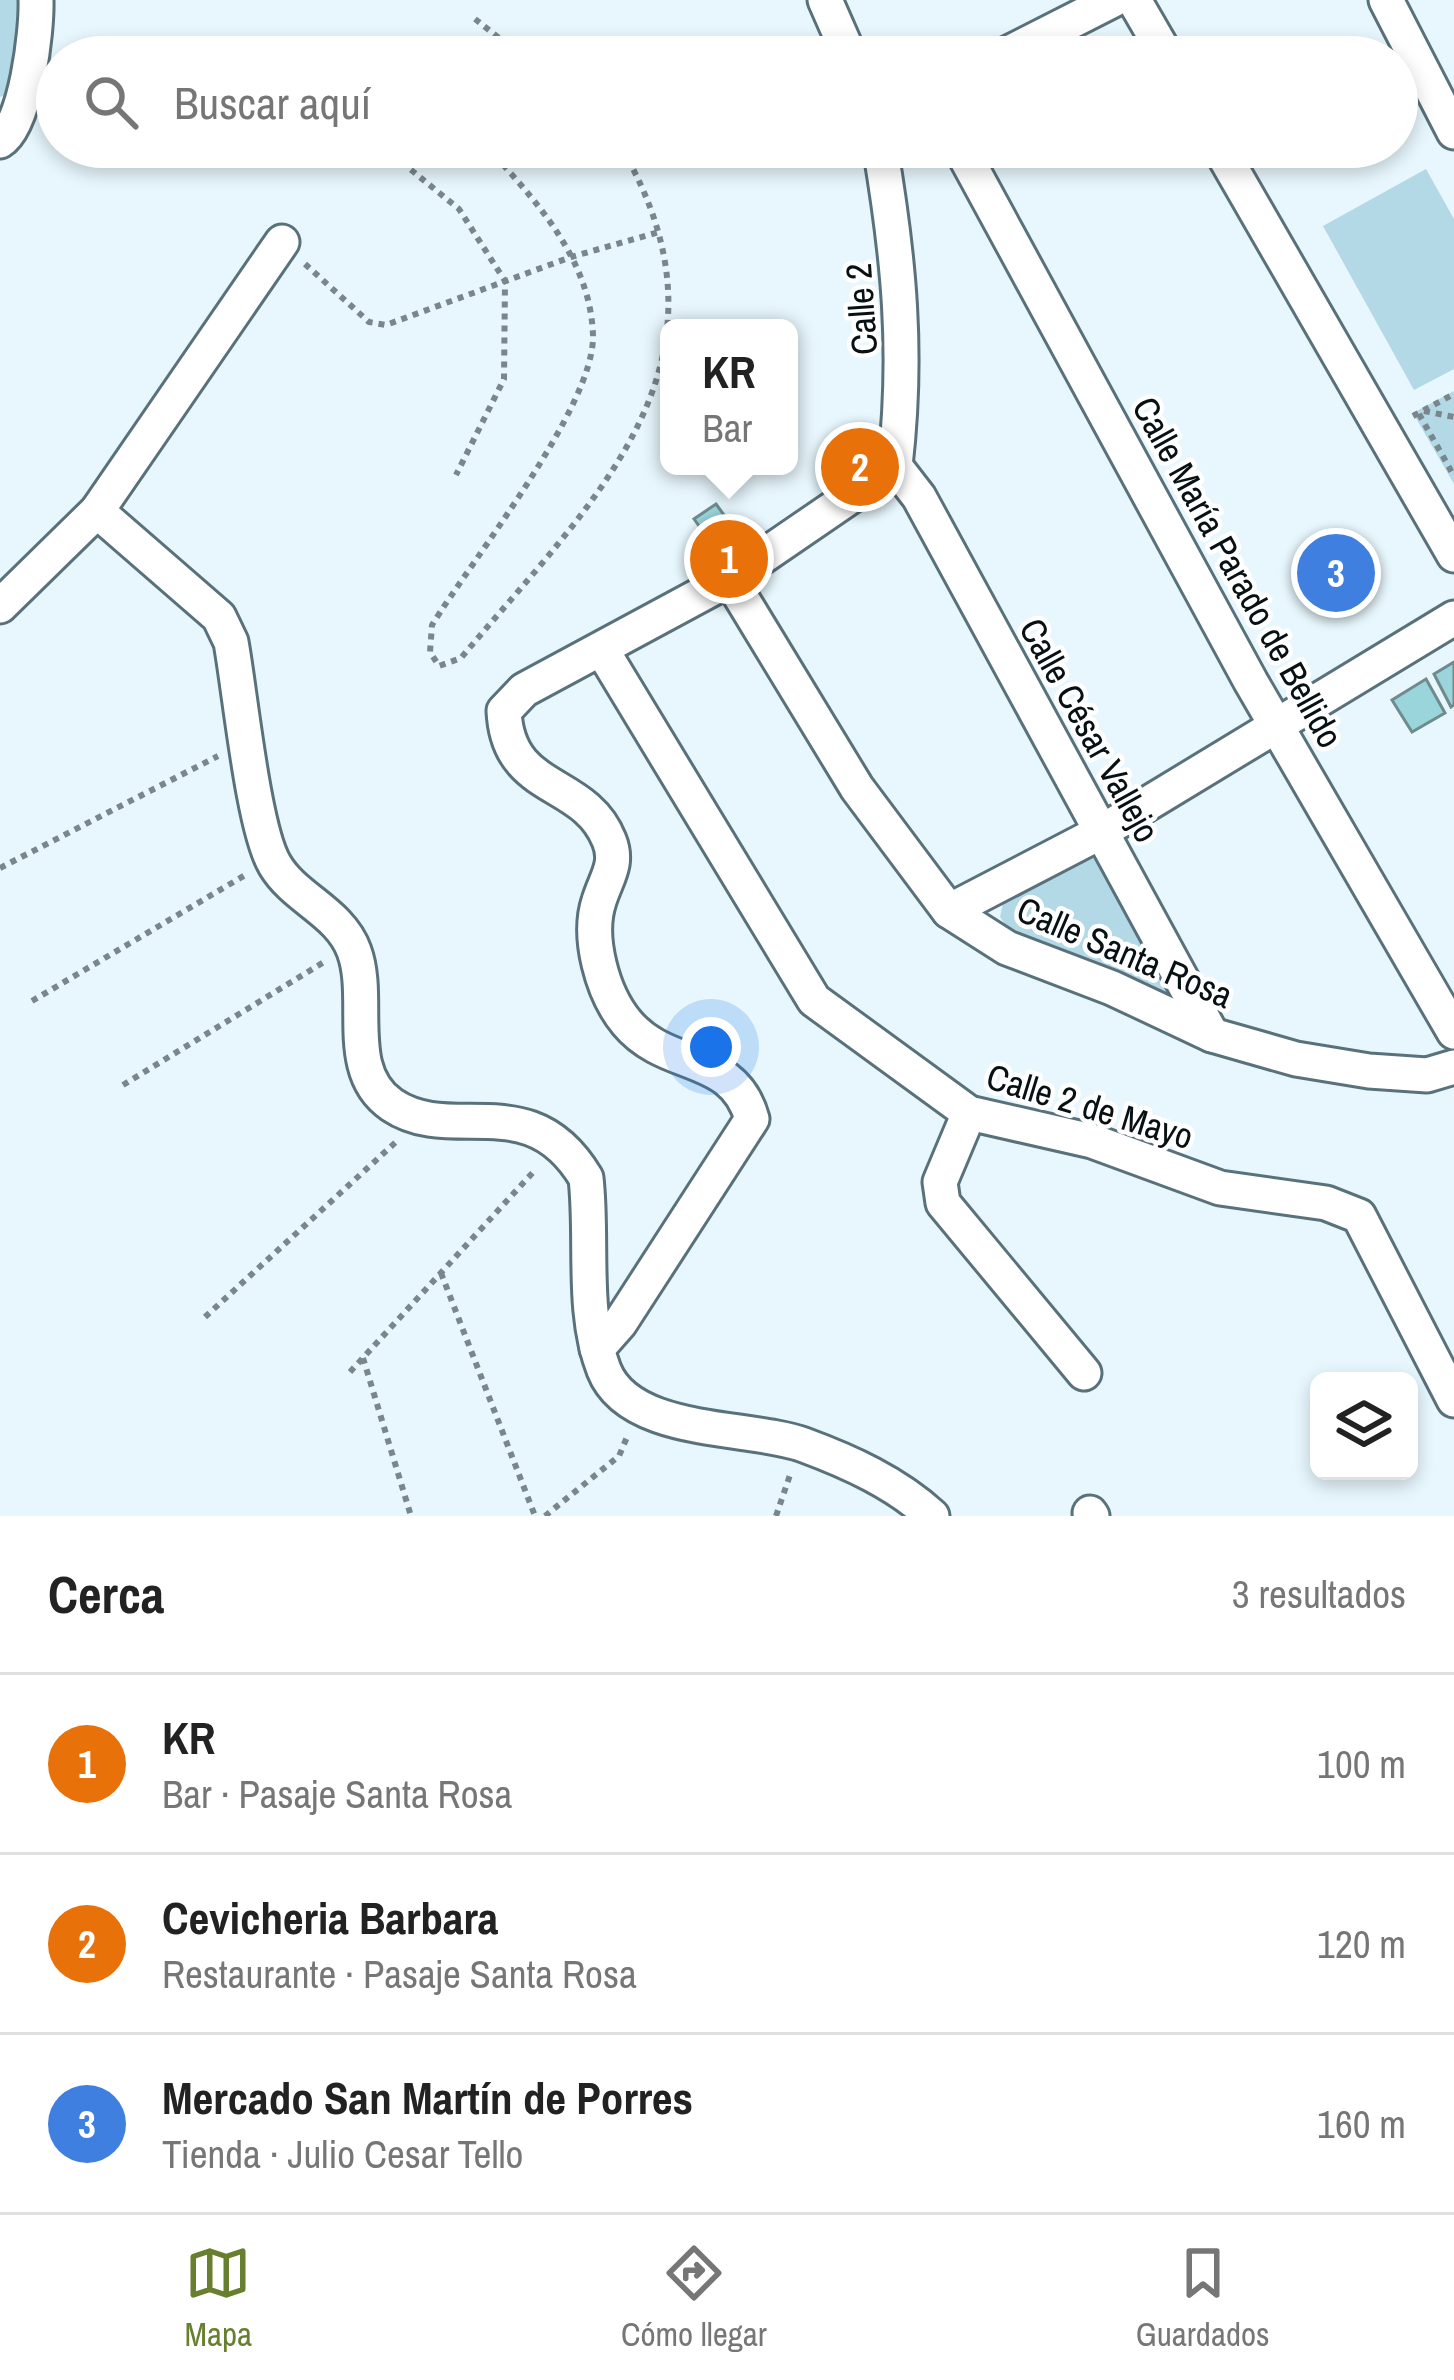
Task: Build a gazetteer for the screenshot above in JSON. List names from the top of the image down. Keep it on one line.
{"streets":{"street":["Calle 2","Calle María Parado de Bellido","Calle César Vallejo","Calle Santa Rosa","Calle 2 de Mayo"]},"crossings":[["Calle 2","Calle César Vallejo"],["Calle César Vallejo","Calle Santa Rosa"]],"page":{"search":"Buscar aquí","popup":["KR","Bar"],"pins":["2","1","3"],"heading":["Cerca","3 resultados"],"list":[{"mark":"1","name":"KR","note":"Bar · Pasaje Santa Rosa","value":"100 m"},{"mark":"2","name":"Cevicheria Barbara","note":"Restaurante · Pasaje Santa Rosa","value":"120 m"},{"mark":"3","name":"Mercado San Martín de Porres","note":"Tienda · Julio Cesar Tello","value":"160 m"}],"nav":["Mapa","Cómo llegar","Guardados"]}}
